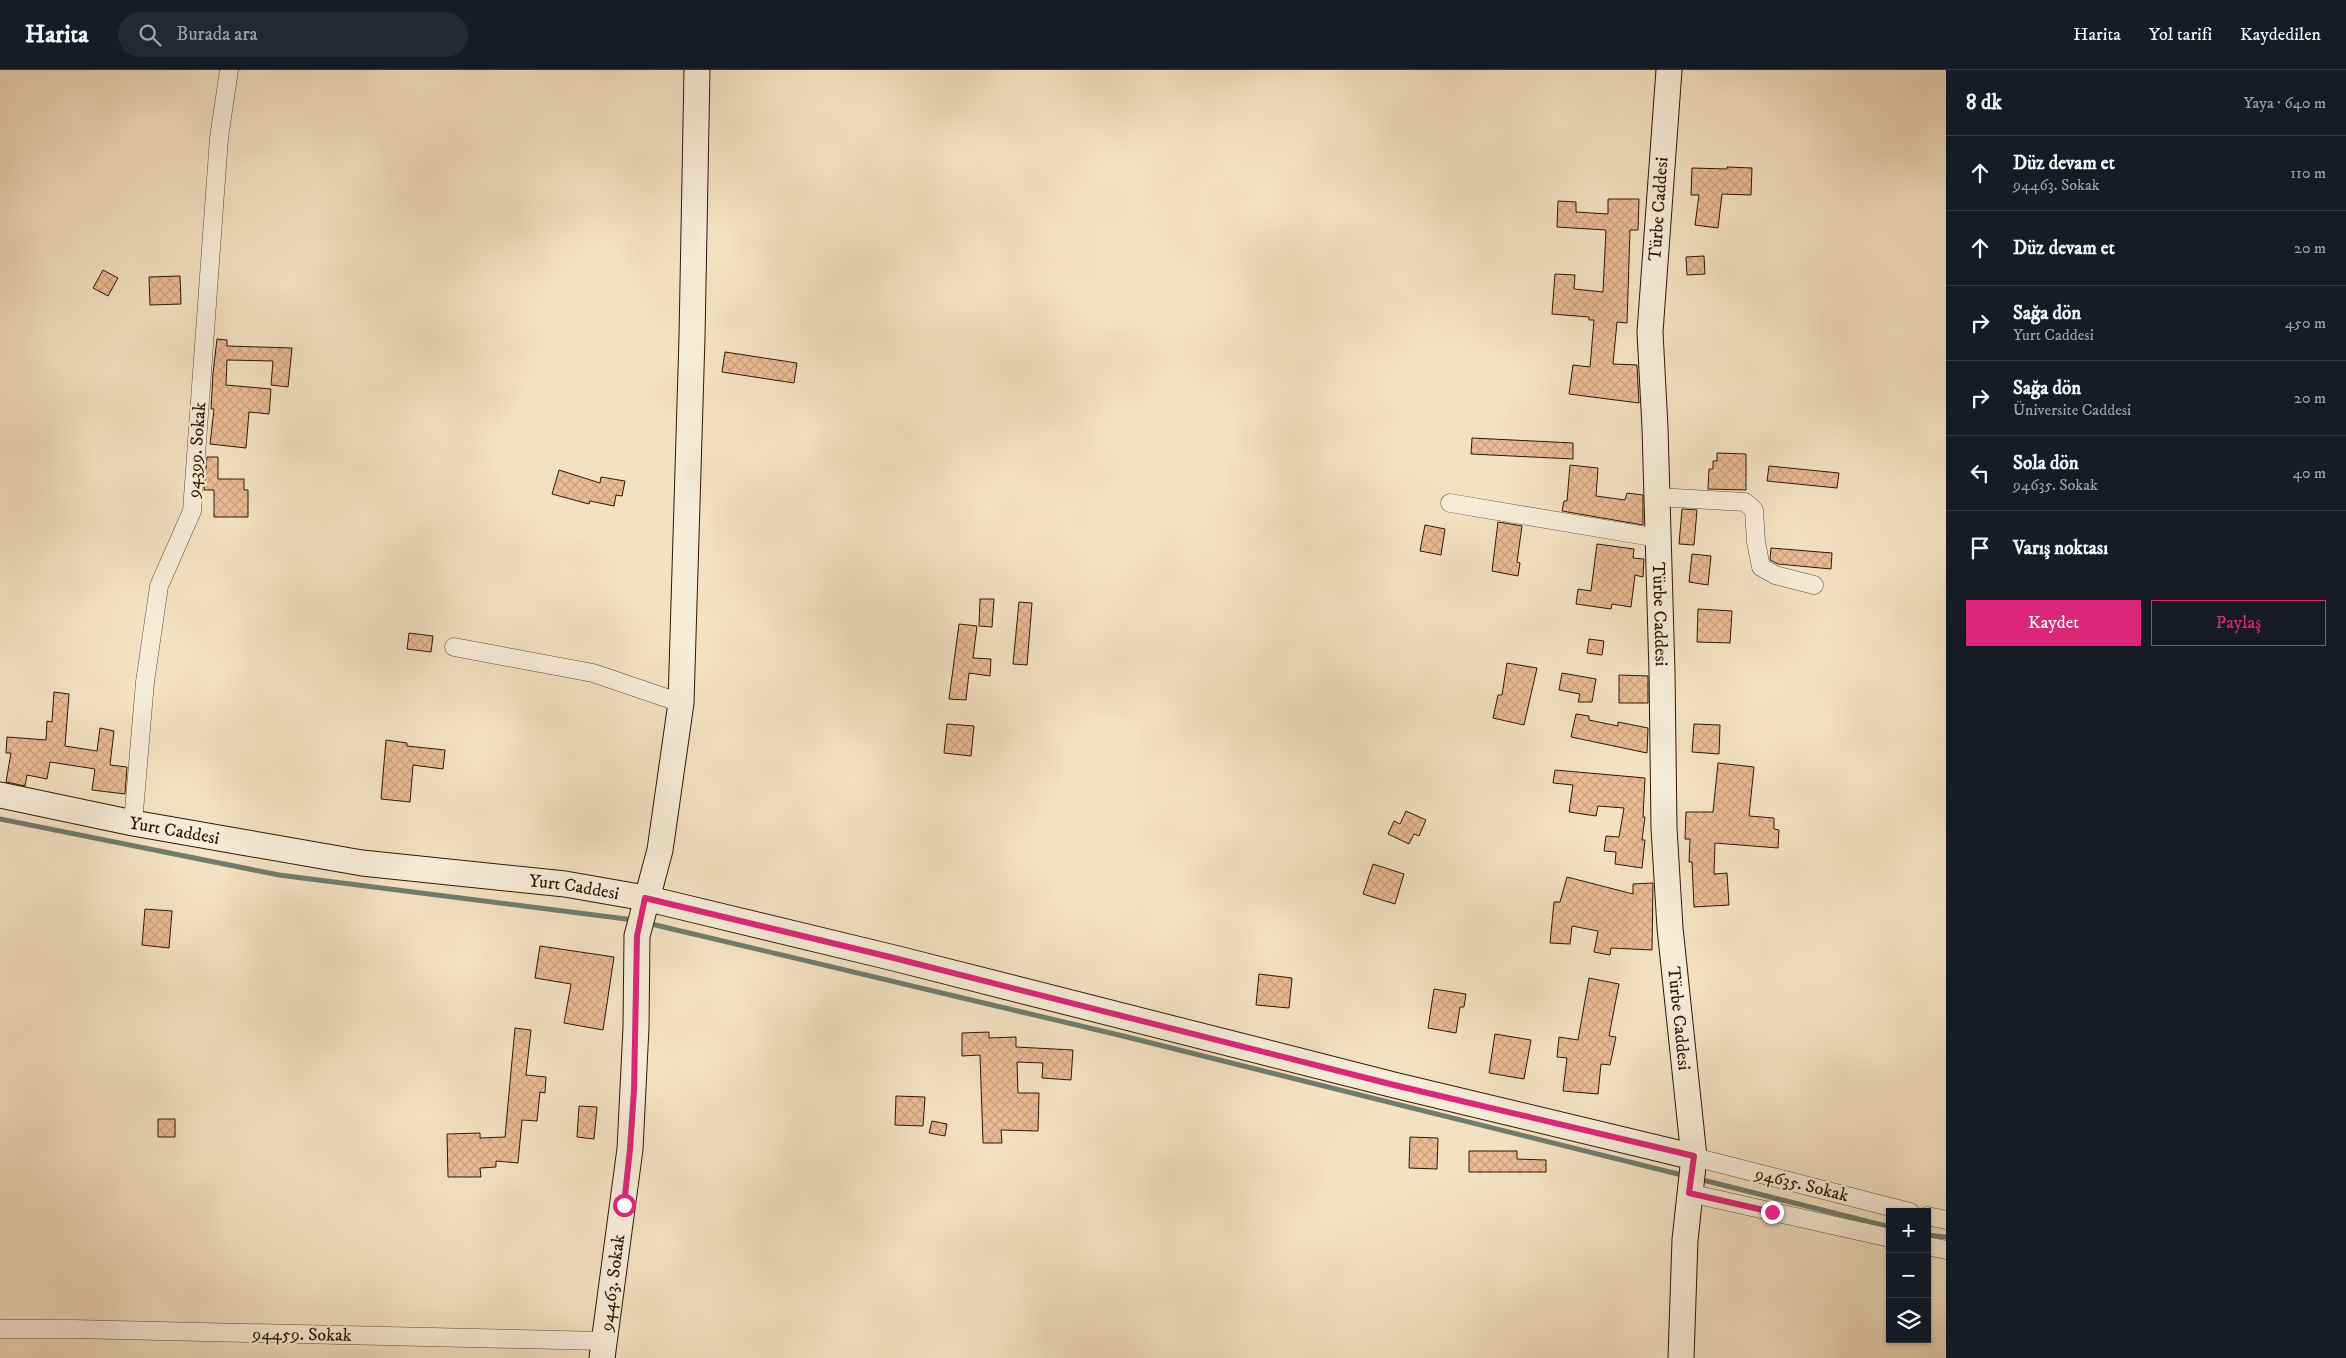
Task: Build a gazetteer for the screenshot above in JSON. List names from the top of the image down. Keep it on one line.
{"streets":{"street":["Türbe Caddesi","94399. Sokak","Yurt Caddesi","94635. Sokak","94463. Sokak","94459. Sokak"]},"crossings":[["Türbe Caddesi","Yurt Caddesi"],["Türbe Caddesi","94635. Sokak"],["94399. Sokak","Yurt Caddesi"],["Yurt Caddesi","94635. Sokak"],["Yurt Caddesi","94463. Sokak"],["94463. Sokak","94459. Sokak"]],"page":{"header":"Harita","search":"Burada ara","nav":["Harita","Yol tarifi","Kaydedilen"],"heading":["8 dk","Yaya · 640 m"],"list":[["Düz devam et","94463. Sokak","110 m"],["Düz devam et","20 m"],["Sağa dön","Yurt Caddesi","450 m"],["Sağa dön","Üniversite Caddesi","20 m"],["Sola dön","94635. Sokak","40 m"],"Varış noktası"],"buttons":["Kaydet","Paylaş"],"map_buttons":["+","−"]}}
